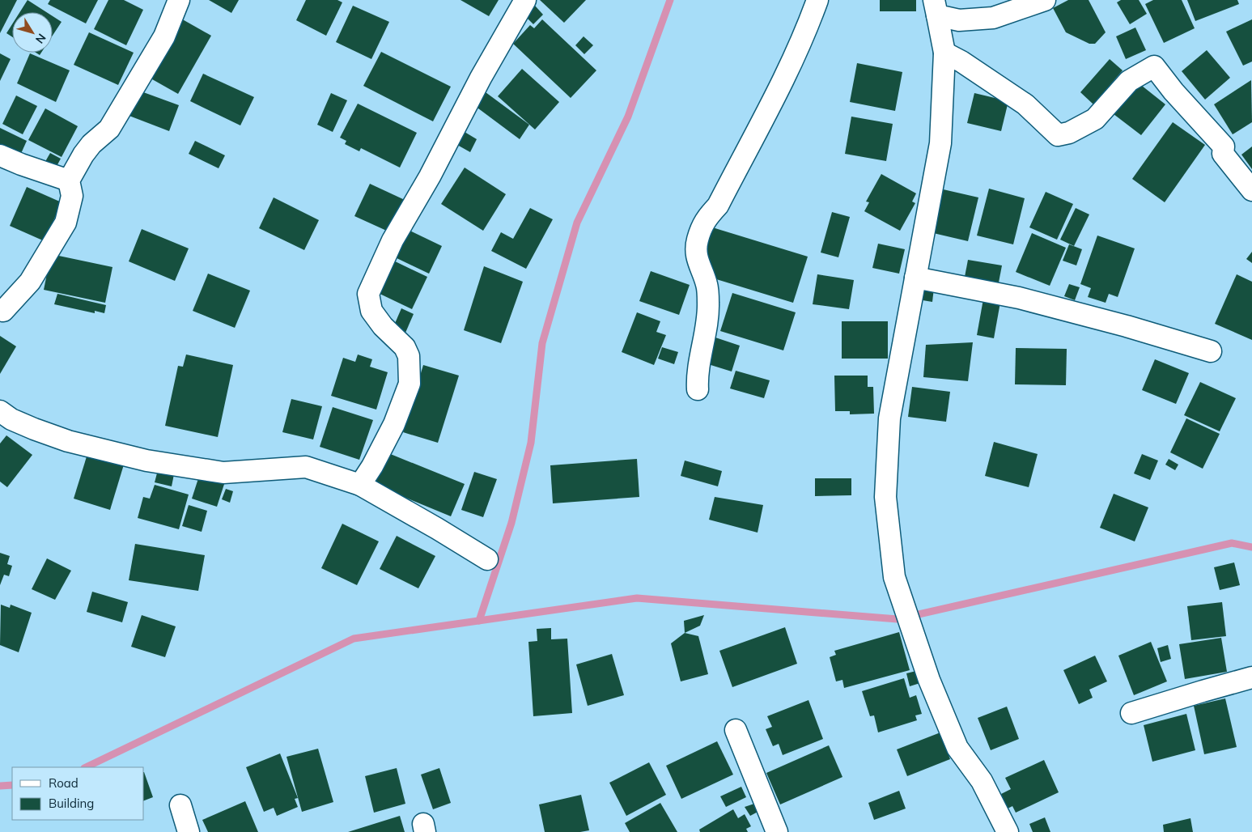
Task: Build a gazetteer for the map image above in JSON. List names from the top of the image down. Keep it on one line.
{"legend":["Road","Building"],"north":"bottom right"}
